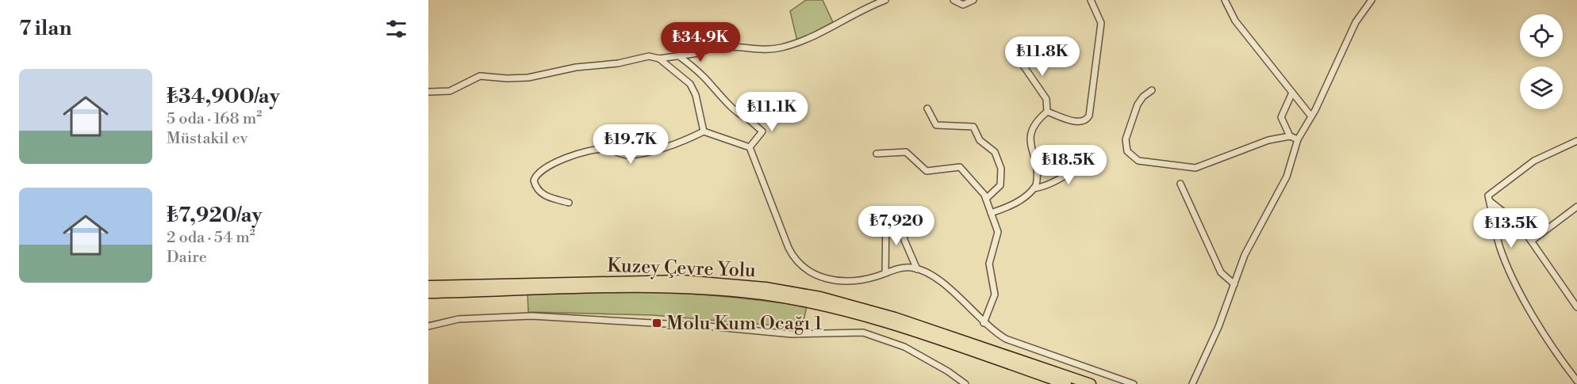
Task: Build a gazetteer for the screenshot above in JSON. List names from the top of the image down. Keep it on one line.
{"streets":{"highway":["Kuzey Çevre Yolu"]},"places":{"transit":["Molu Kum Ocağı 1"]},"page":{"heading":"7 ilan","price":["₺34.9K","₺11.8K","₺11.1K","₺19.7K","₺18.5K","₺7,920","₺13.5K"],"list":[{"name":"₺34,900/ay","note":"5 oda · 168 m² · Müstakil ev"},{"name":"₺7,920/ay","note":"2 oda · 54 m² · Daire"}]}}
